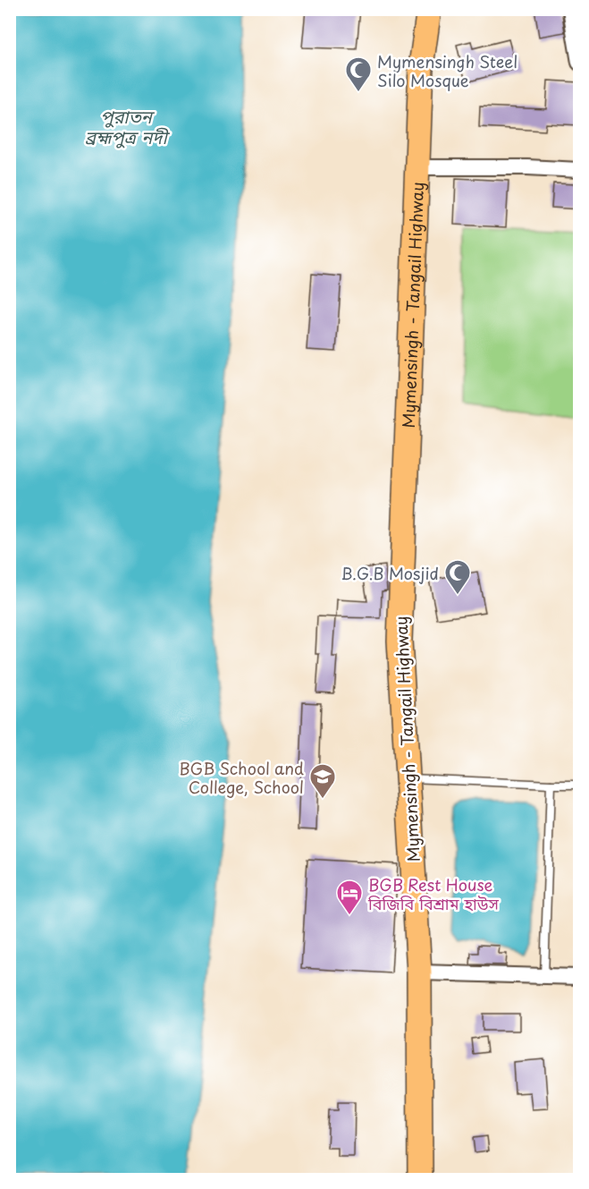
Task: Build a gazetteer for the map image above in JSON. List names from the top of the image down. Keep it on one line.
{"streets":{"highway":["Mymensingh - Tangail Highway"]},"water":["পুরাতন ব্রহ্মপুত্র নদী"],"places":{"mosque":["Mymensingh Steel Silo Mosque","B.G.B Mosjid"],"school or university":["BGB School and College, School"],"hotel":["BGB Rest House বিজিবি বিশ্রাম হাউস"]}}
